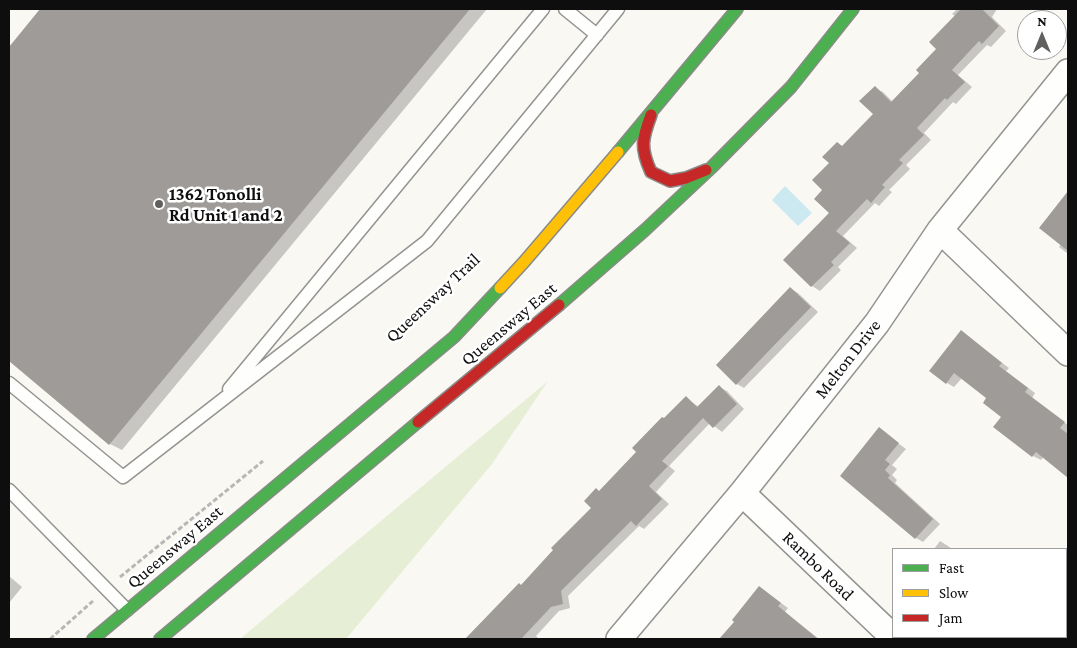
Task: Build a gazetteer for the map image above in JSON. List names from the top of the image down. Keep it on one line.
{"streets":{"main road":["Queensway East"],"street":["Melton Drive","Rambo Road"]},"crossings":[["Melton Drive","Rambo Road"]],"places":["1362 Tonolli Rd Unit 1 and 2"],"legend":["Fast","Slow","Jam"],"north":"top"}
